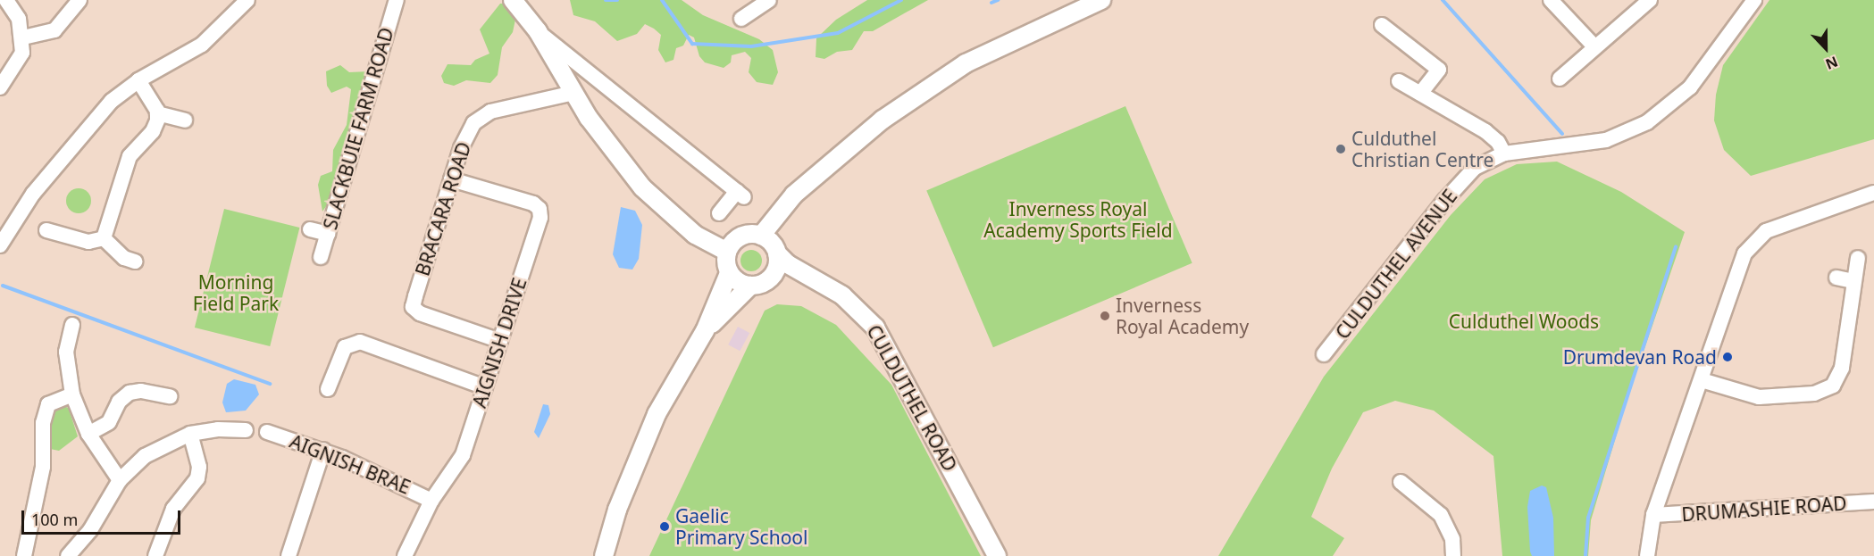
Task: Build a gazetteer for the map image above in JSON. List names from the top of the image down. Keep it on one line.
{"streets":{"main road":["CULDUTHEL ROAD"],"street":["SLACKBUIE FARM ROAD","BRACARA ROAD","CULDUTHEL AVENUE","AIGNISH DRIVE","AIGNISH BRAE","DRUMASHIE ROAD"]},"crossings":[["BRACARA ROAD","AIGNISH DRIVE"],["AIGNISH DRIVE","AIGNISH BRAE"]],"parks":["Inverness Royal Academy Sports Field","Morning Field Park","Culduthel Woods"],"places":["Culduthel Christian Centre","Inverness Royal Academy","Drumdevan Road","Gaelic Primary School"],"scale_bar":"100 m","north":"bottom"}
